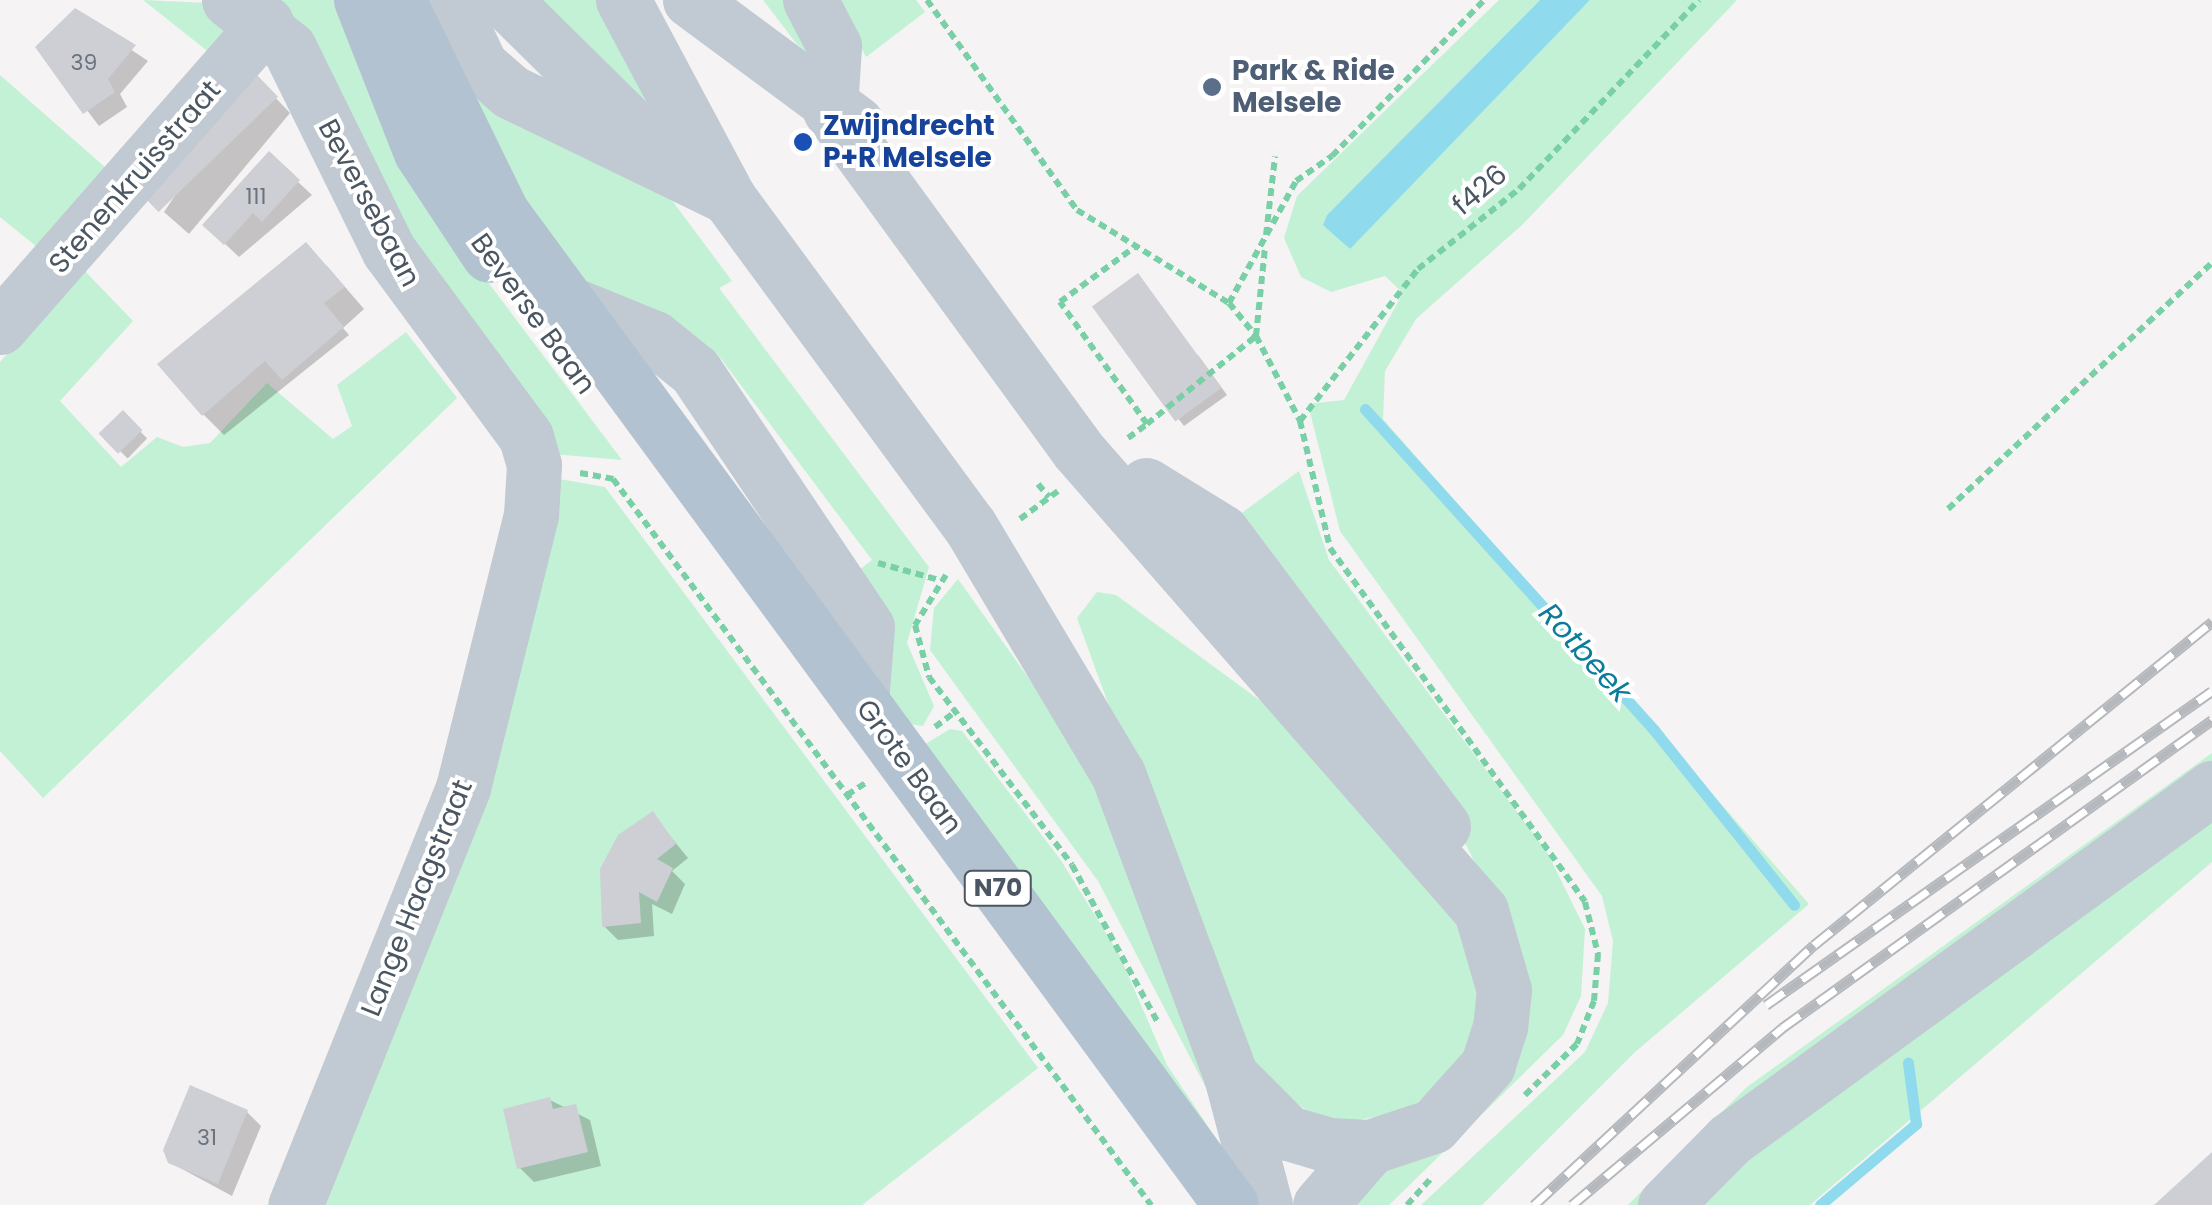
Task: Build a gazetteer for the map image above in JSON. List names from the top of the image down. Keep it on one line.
{"streets":{"main road":["Beverse Baan","Grote Baan","N70"],"street":["Stenenkruisstraat","Beversebaan","Lange Haagstraat"],"path":["f426"]},"crossings":[["Stenenkruisstraat","Beversebaan"],["Beversebaan","Lange Haagstraat"],["Beverse Baan","Grote Baan"]],"water":["Rotbeek"],"places":["Park & Ride Melsele","Zwijndrecht P+R Melsele"],"house_numbers":["39","111","31"]}
